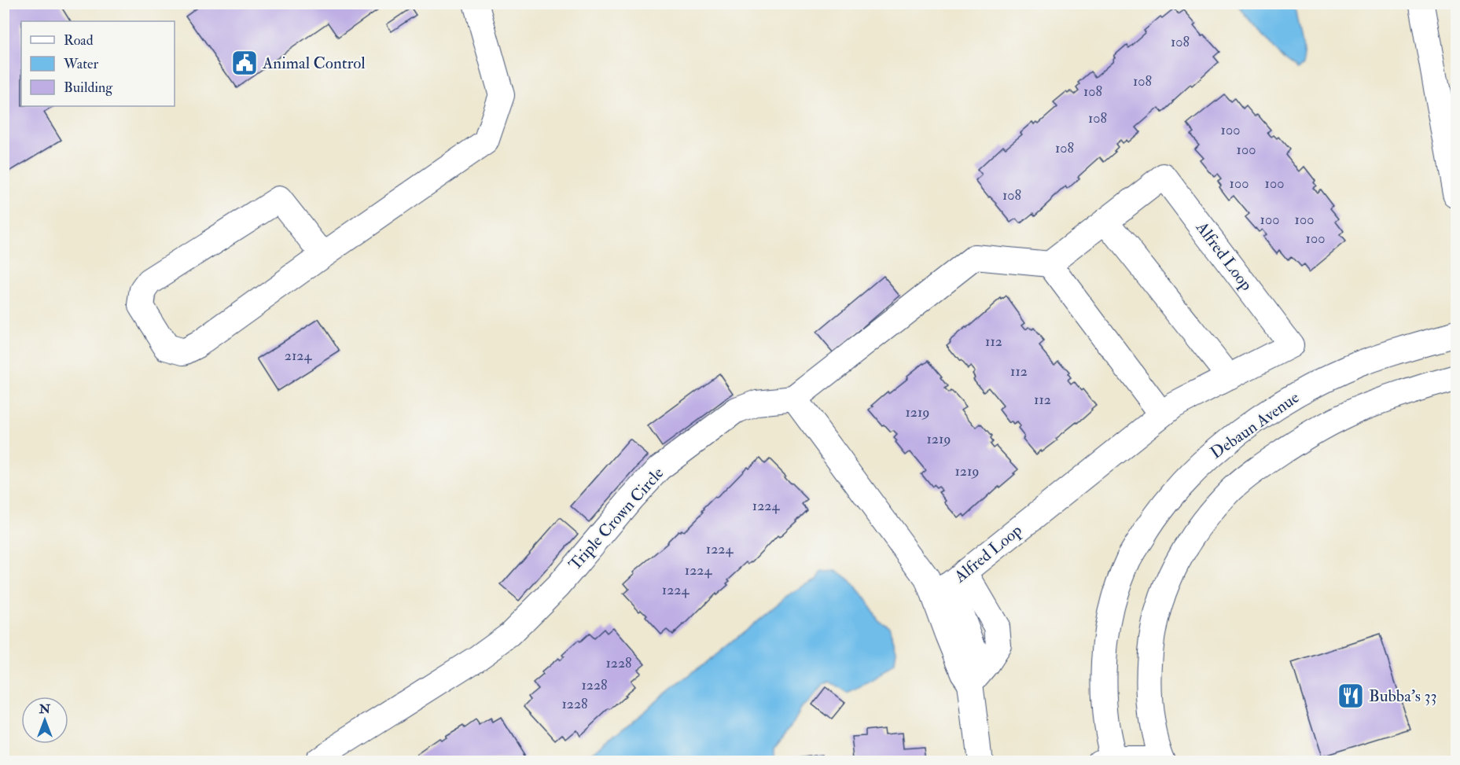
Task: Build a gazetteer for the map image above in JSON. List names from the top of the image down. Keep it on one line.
{"streets":{"street":["Alfred Loop","Debaun Avenue","Triple Crown Circle"]},"places":{"public building":["Animal Control"],"restaurant":["Bubba's 33"]},"house_numbers":["108","108","108","108","100","108","100","100","100","108","100","100","100","112","2124","112","112","1219","1219","1219","1224","1224","1224","1224","1228","1228","1228"],"legend":["Road","Water","Building"],"north":"top"}
